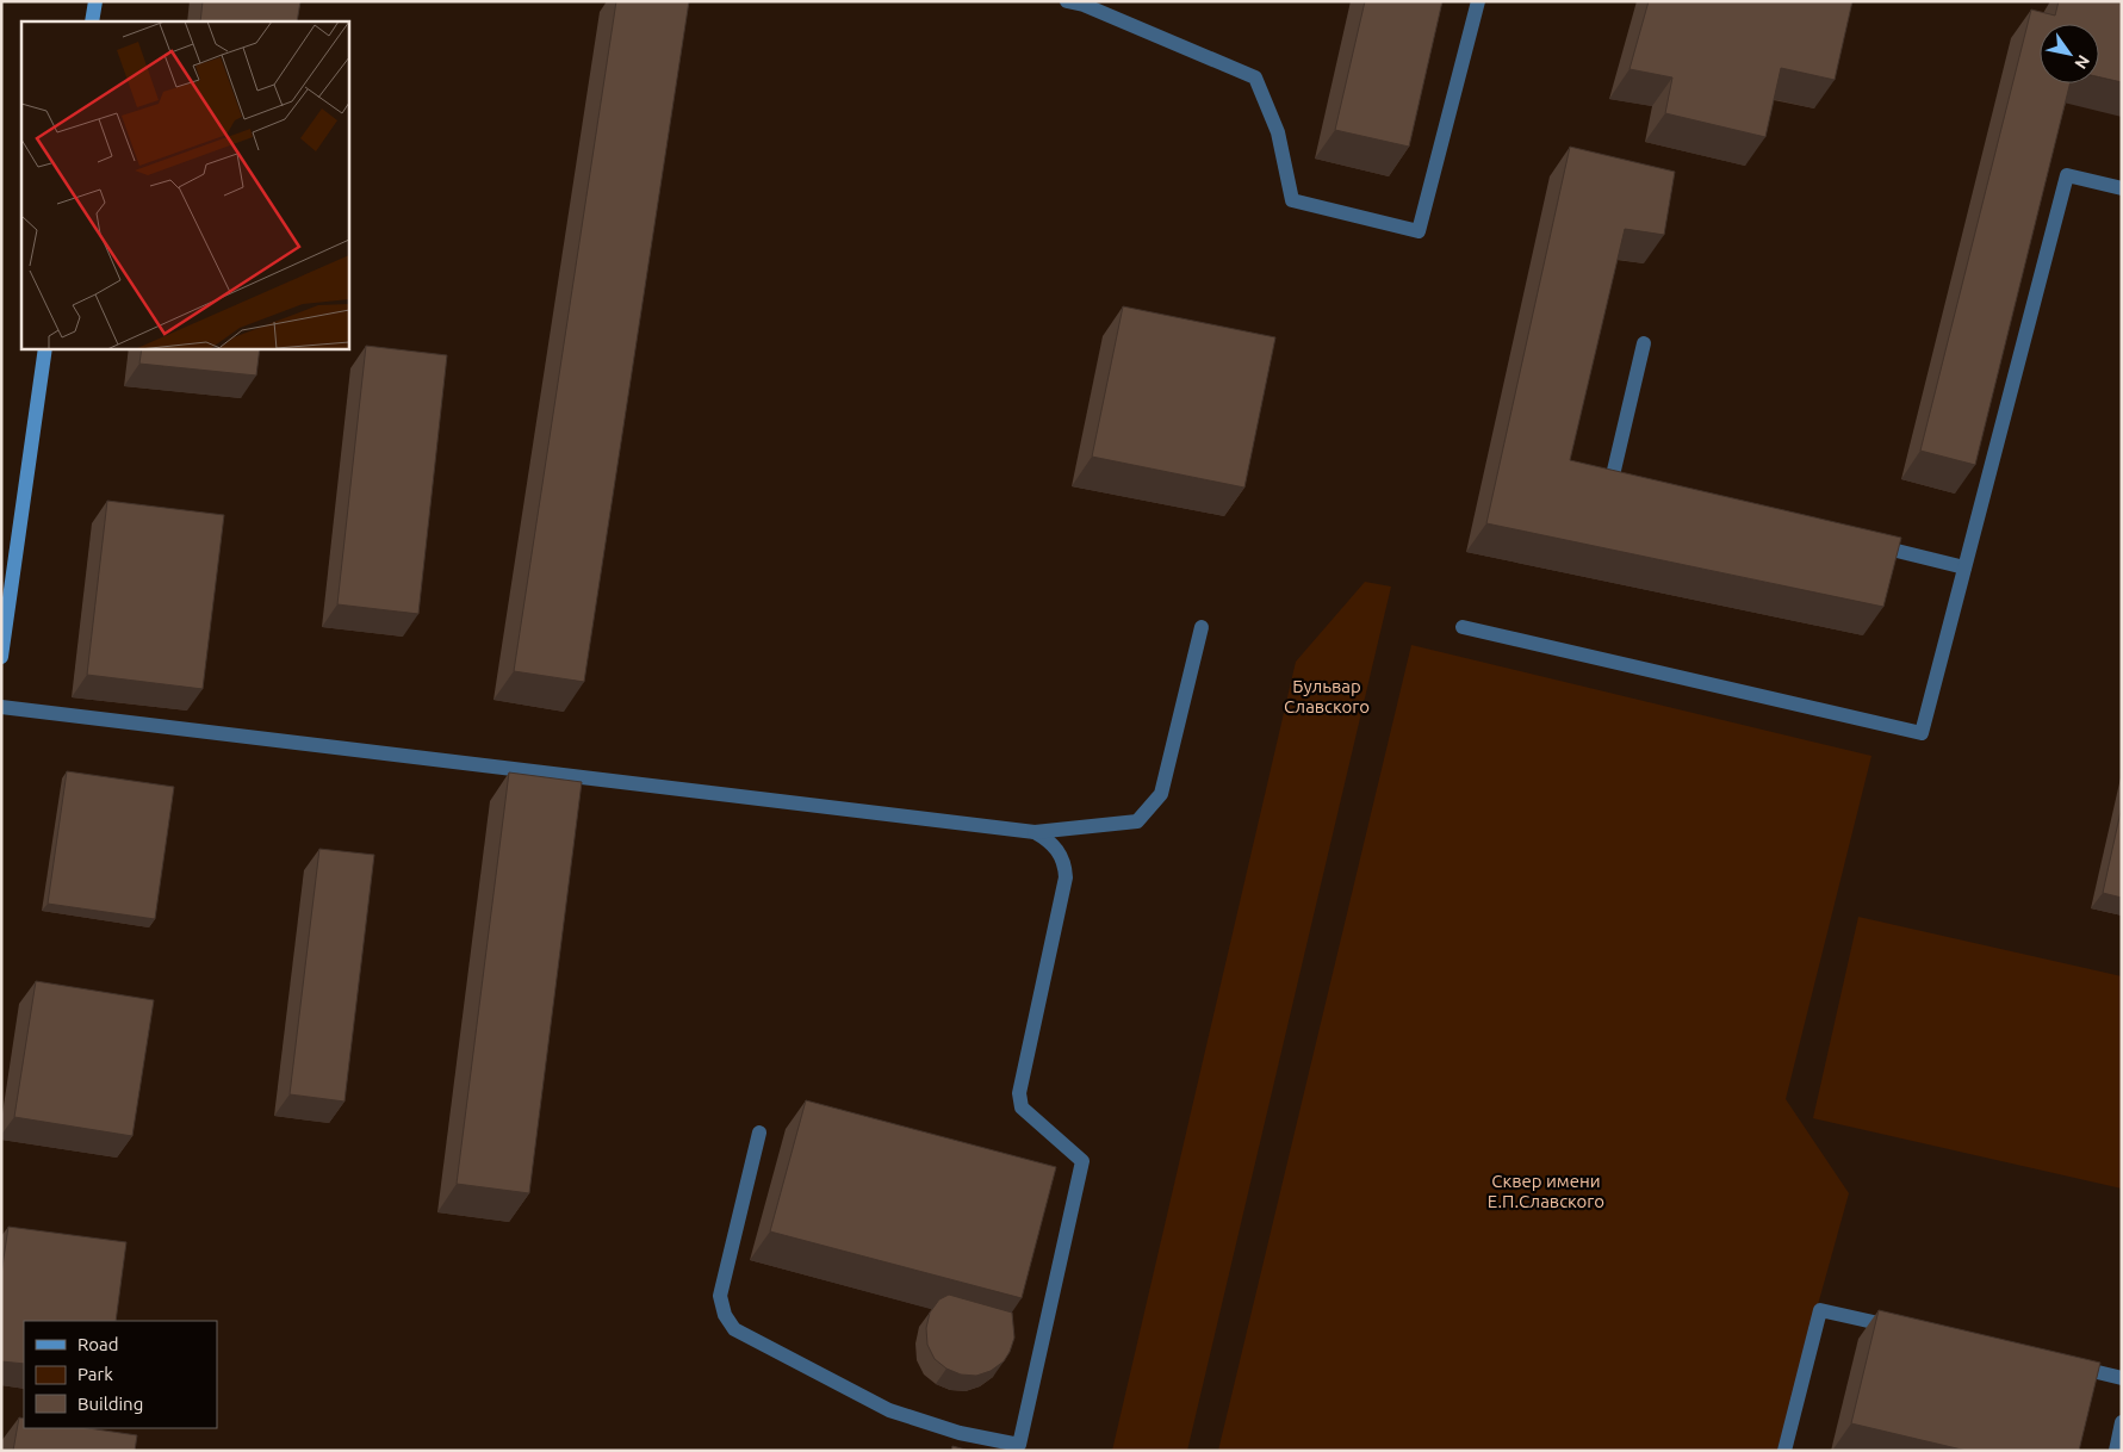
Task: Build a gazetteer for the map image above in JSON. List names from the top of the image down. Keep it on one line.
{"parks":["Бульвар Славского","Сквер имени Е.П.Славского"],"legend":["Road","Park","Building"],"north":"bottom right"}
